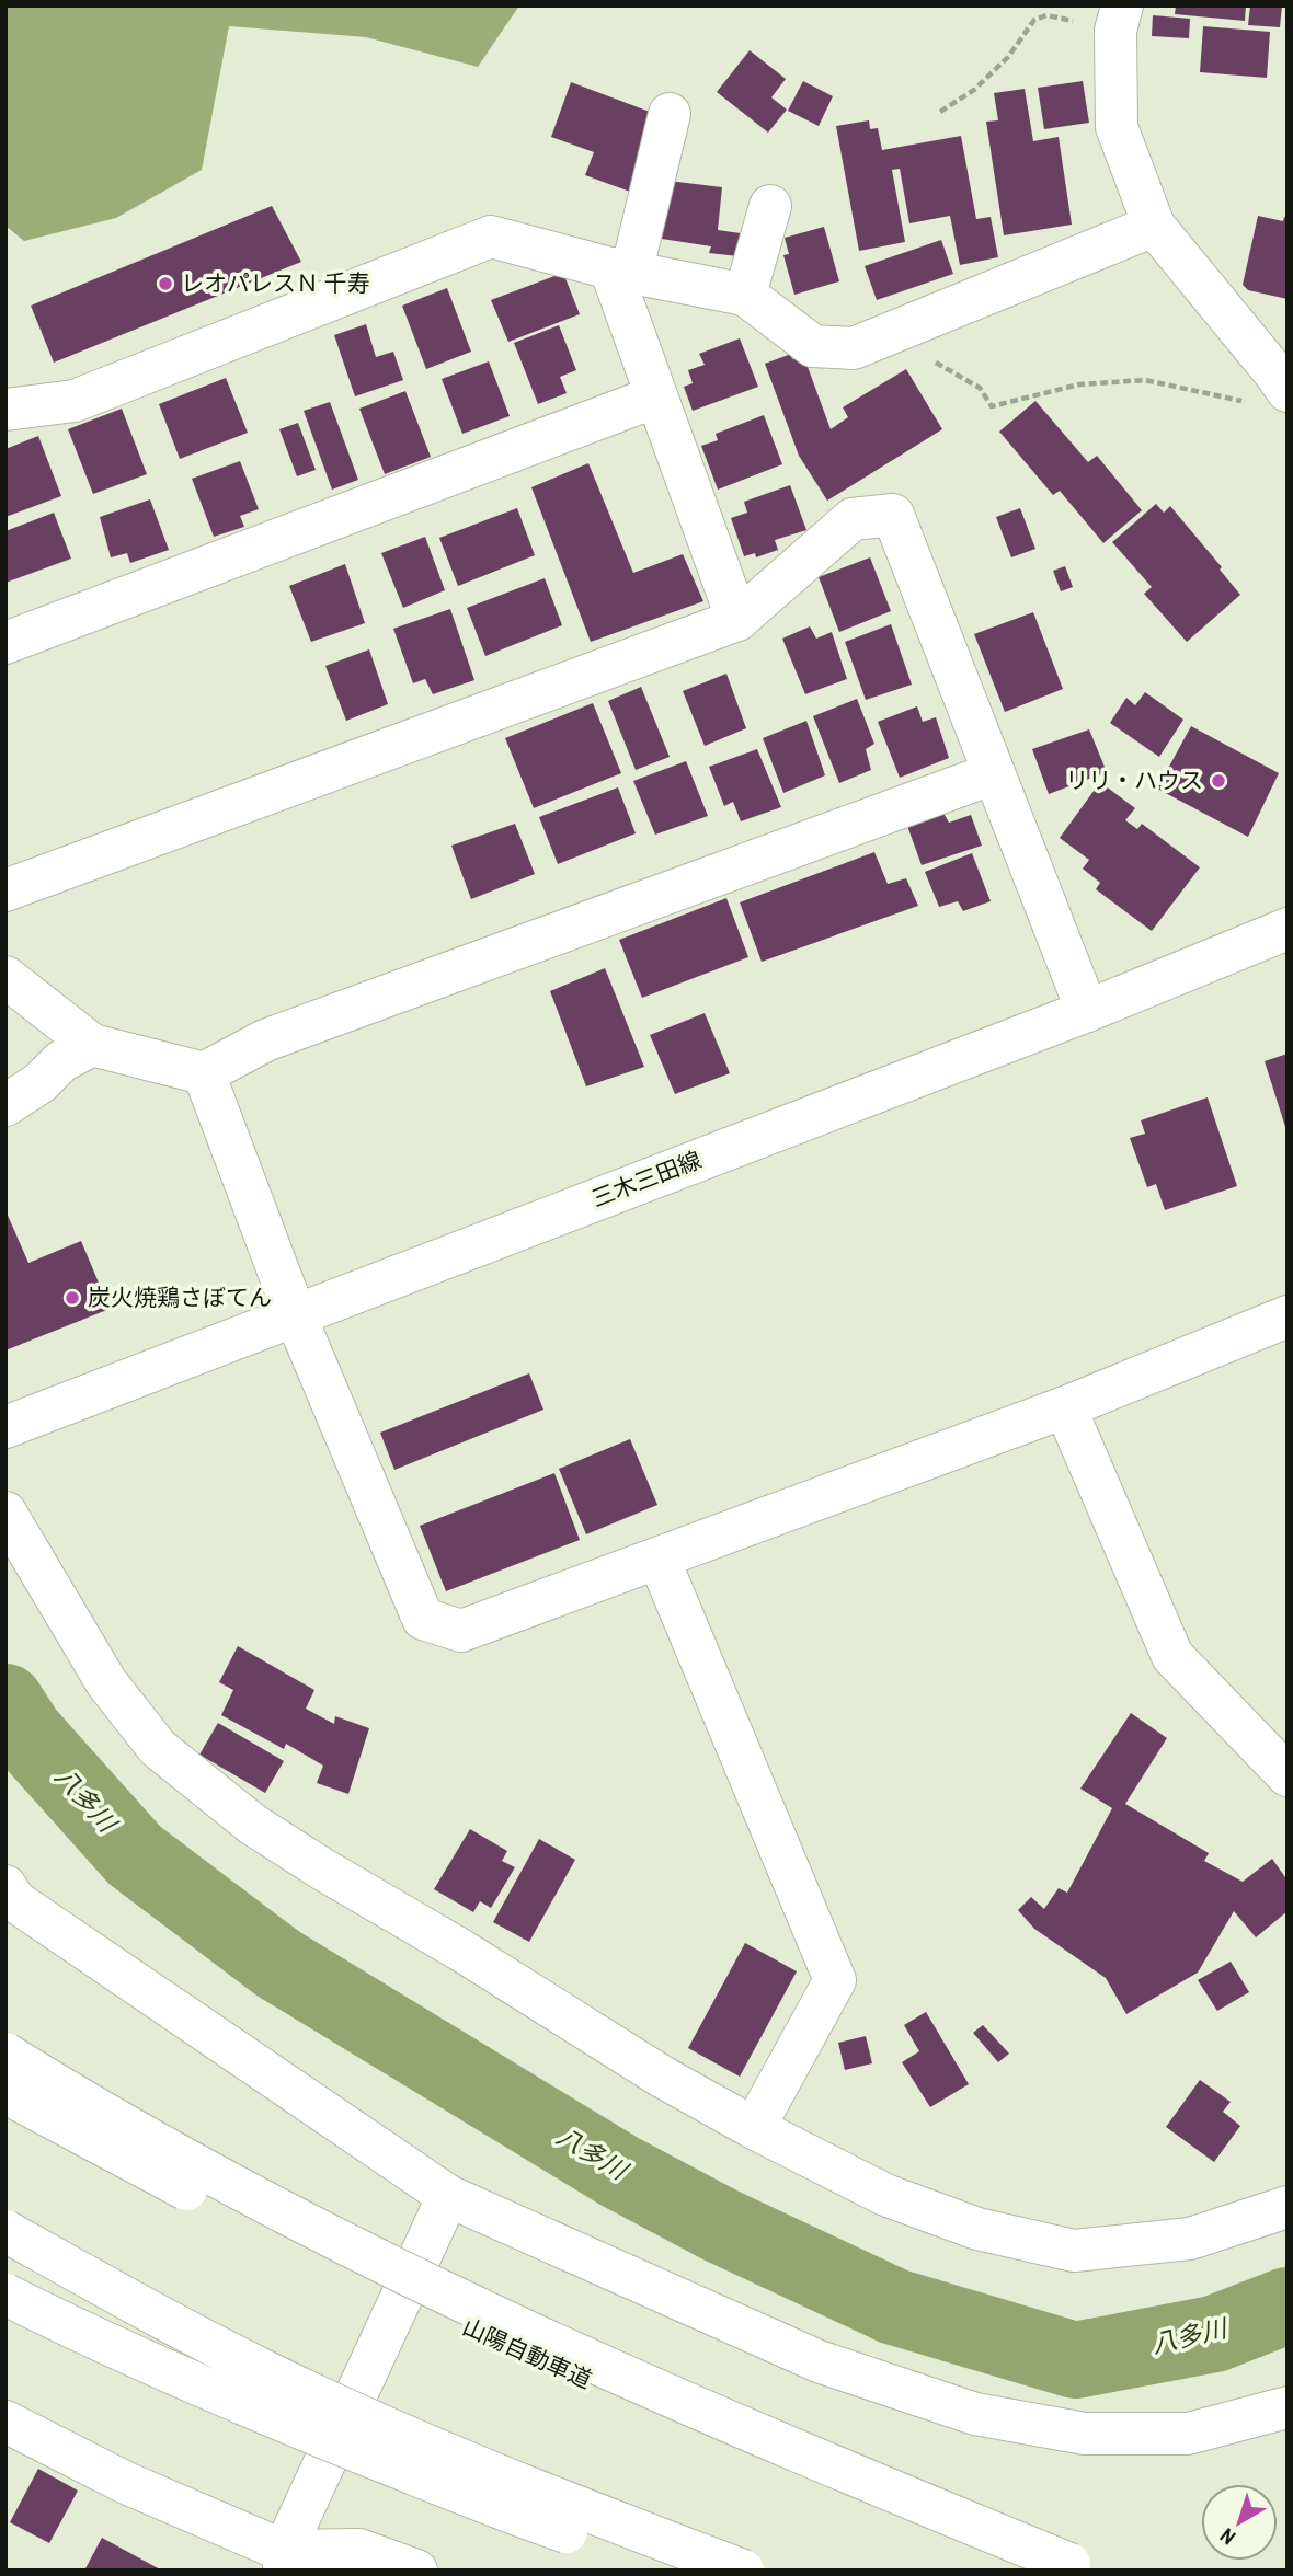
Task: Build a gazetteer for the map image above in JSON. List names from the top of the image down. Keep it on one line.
{"streets":{"main road":["三木三田線","山陽自動車道"]},"water":["八多川"],"places":["レオパレスＮ 千寿","リリ・ハウス","炭火焼鶏さぼてん"],"north":"bottom left"}
